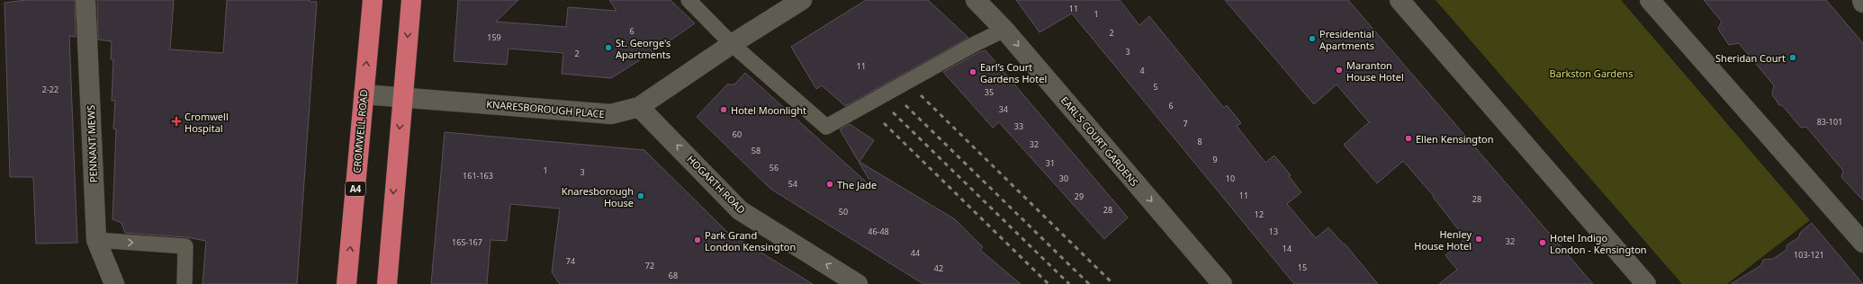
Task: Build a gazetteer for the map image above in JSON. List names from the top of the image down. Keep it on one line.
{"streets":{"highway":["CROMWELL ROAD","A4"],"street":["KNARESBOROUGH PLACE","EARL'S COURT GARDENS","PENNANT MEWS","HOGARTH ROAD"]},"crossings":[["KNARESBOROUGH PLACE","CROMWELL ROAD"],["KNARESBOROUGH PLACE","HOGARTH ROAD"]],"one_way":["EARL'S COURT GARDENS","HOGARTH ROAD"],"parks":["Barkston Gardens"],"places":{"other":["Presidential Apartments","St. George's Apartments","Sheridan Court","Maranton House Hotel","Earl’s Court Gardens Hotel","Hotel Moonlight","Ellen Kensington","The Jade","Knaresborough House","Henley House Hotel","Park Grand London Kensington","Hotel Indigo London - Kensington"],"health":["Cromwell Hospital"]},"house_numbers":["11","1","6","2","159","3","2","11","4","5","2-22","35","6","34","83-101","7","33","60","8","32","58","9","31","56","1","3","161-163","30","10","54","11","29","28","28","50","12","46-48","13","32","165-167","14","44","103-121","74","72","15","42","68"]}
